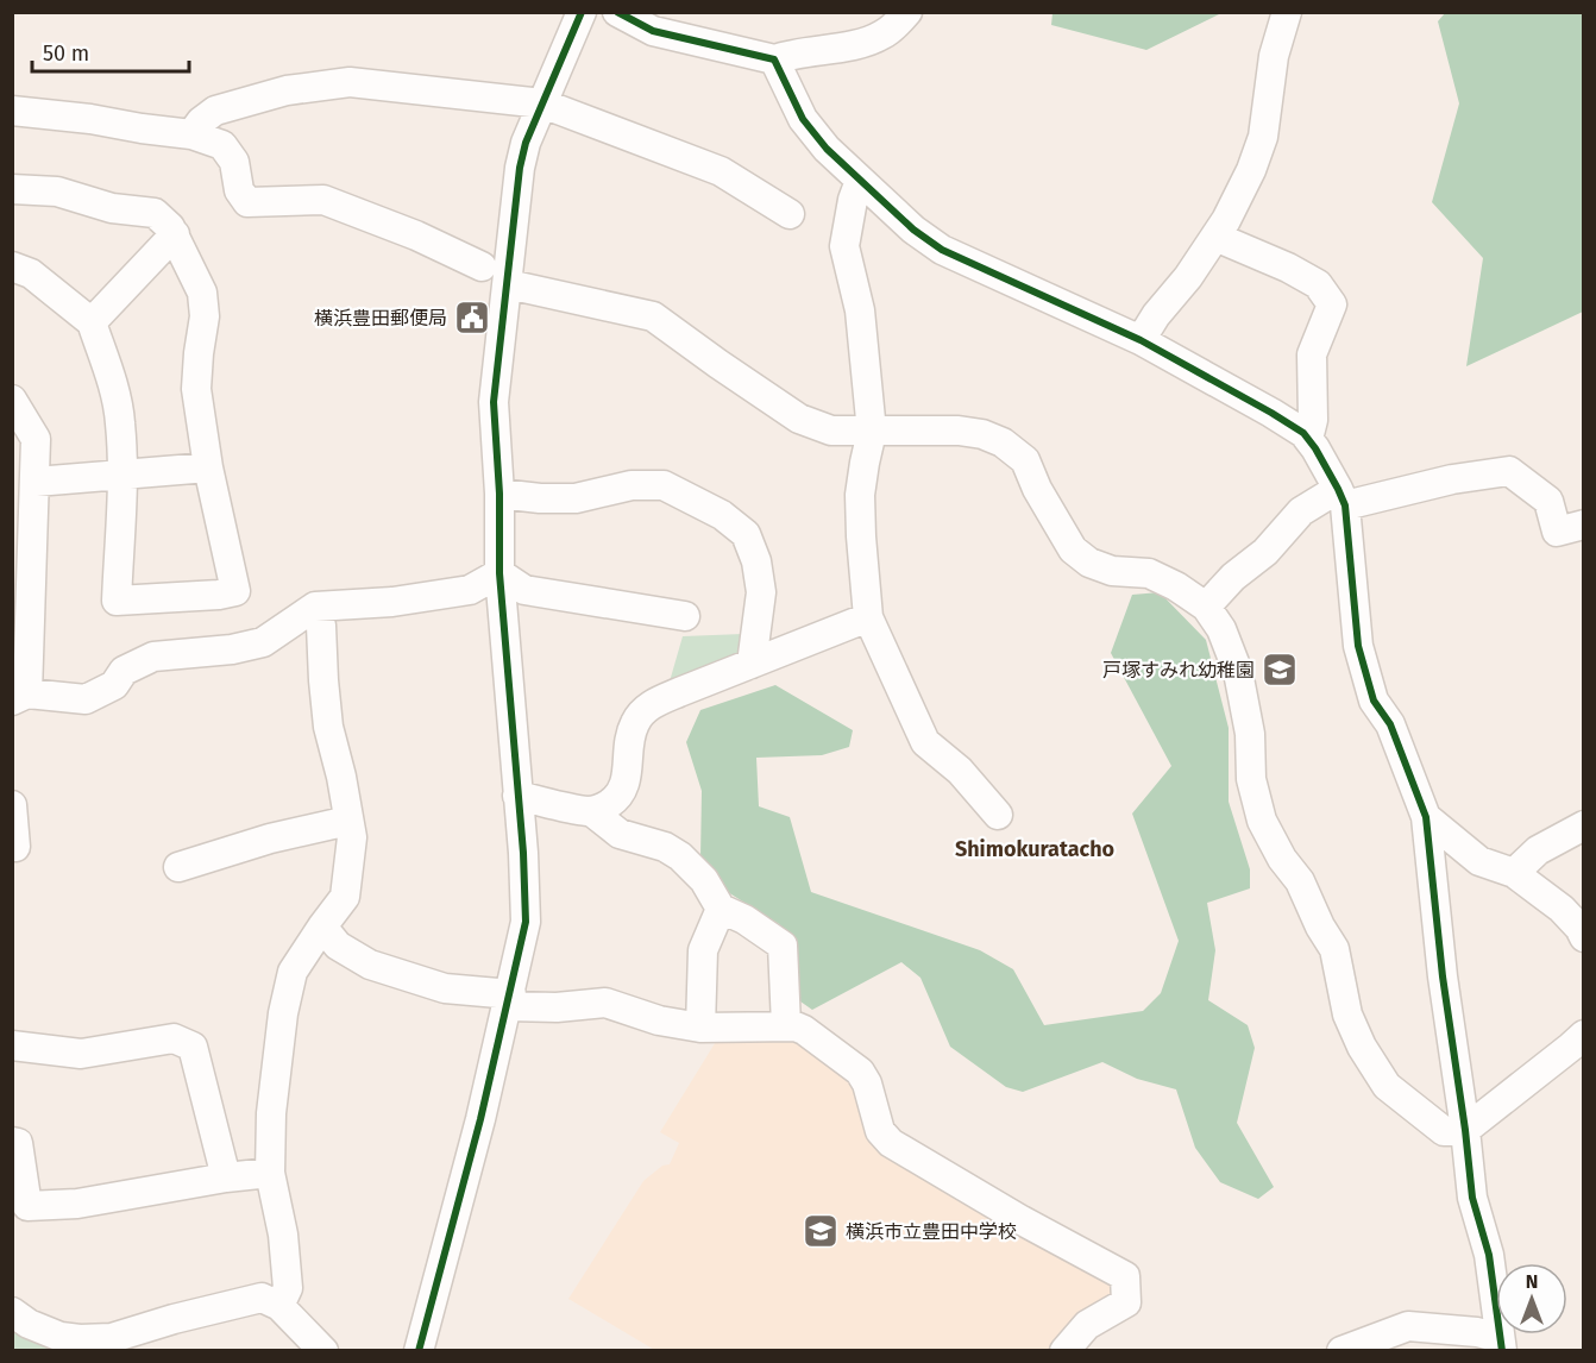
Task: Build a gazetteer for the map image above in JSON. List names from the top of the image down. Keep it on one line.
{"districts":["Shimokuratacho"],"places":{"public building":["横浜豊田郵便局"],"school or university":["戸塚すみれ幼稚園","横浜市立豊田中学校"]},"scale_bar":"50 m","north":"top"}
